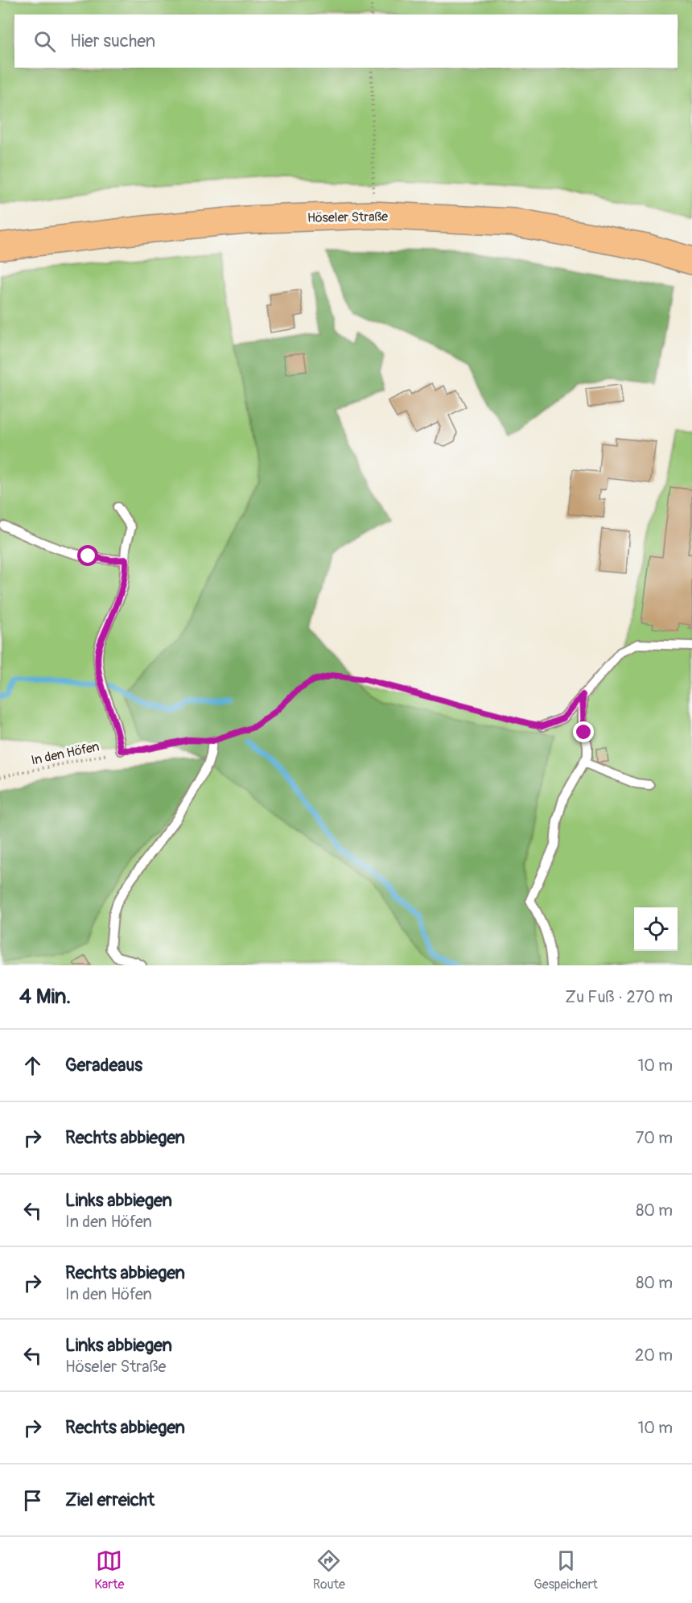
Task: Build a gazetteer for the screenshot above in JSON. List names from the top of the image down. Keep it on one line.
{"streets":{"main road":["Höseler Straße"],"path":["In den Höfen"]},"page":{"search":"Hier suchen","heading":["4 Min.","Zu Fuß · 270 m"],"list":[["Geradeaus","10 m"],["Rechts abbiegen","70 m"],["Links abbiegen","In den Höfen","80 m"],["Rechts abbiegen","In den Höfen","80 m"],["Links abbiegen","Höseler Straße","20 m"],["Rechts abbiegen","10 m"],"Ziel erreicht"],"nav":["Karte","Route","Gespeichert"]}}
